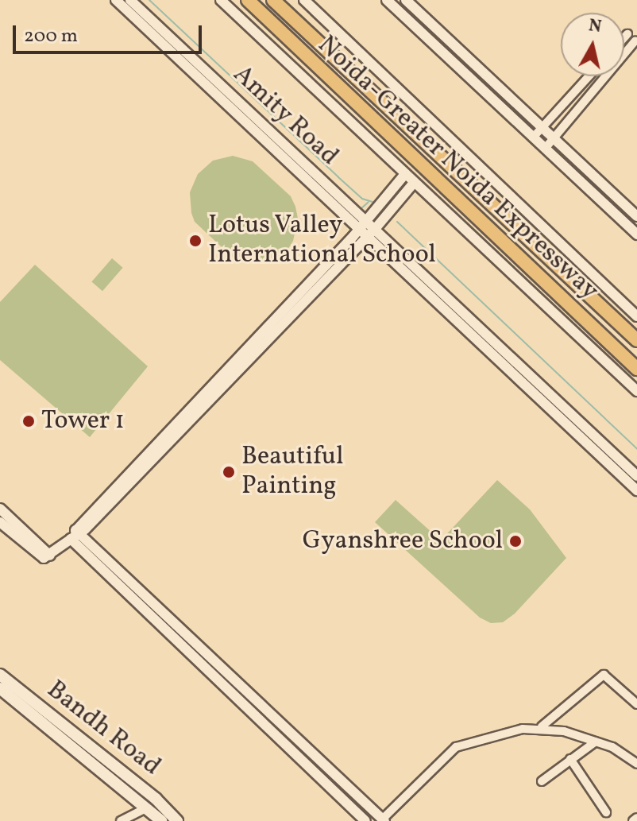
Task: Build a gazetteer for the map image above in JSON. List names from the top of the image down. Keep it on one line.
{"streets":{"highway":["Noida-Greater Noida Expressway"],"main road":["Bandh Road"],"street":["Amity Road"]},"places":["Lotus Valley International School","Tower 1","Beautiful Painting","Gyanshree School"],"scale_bar":"200 m","north":"top"}
